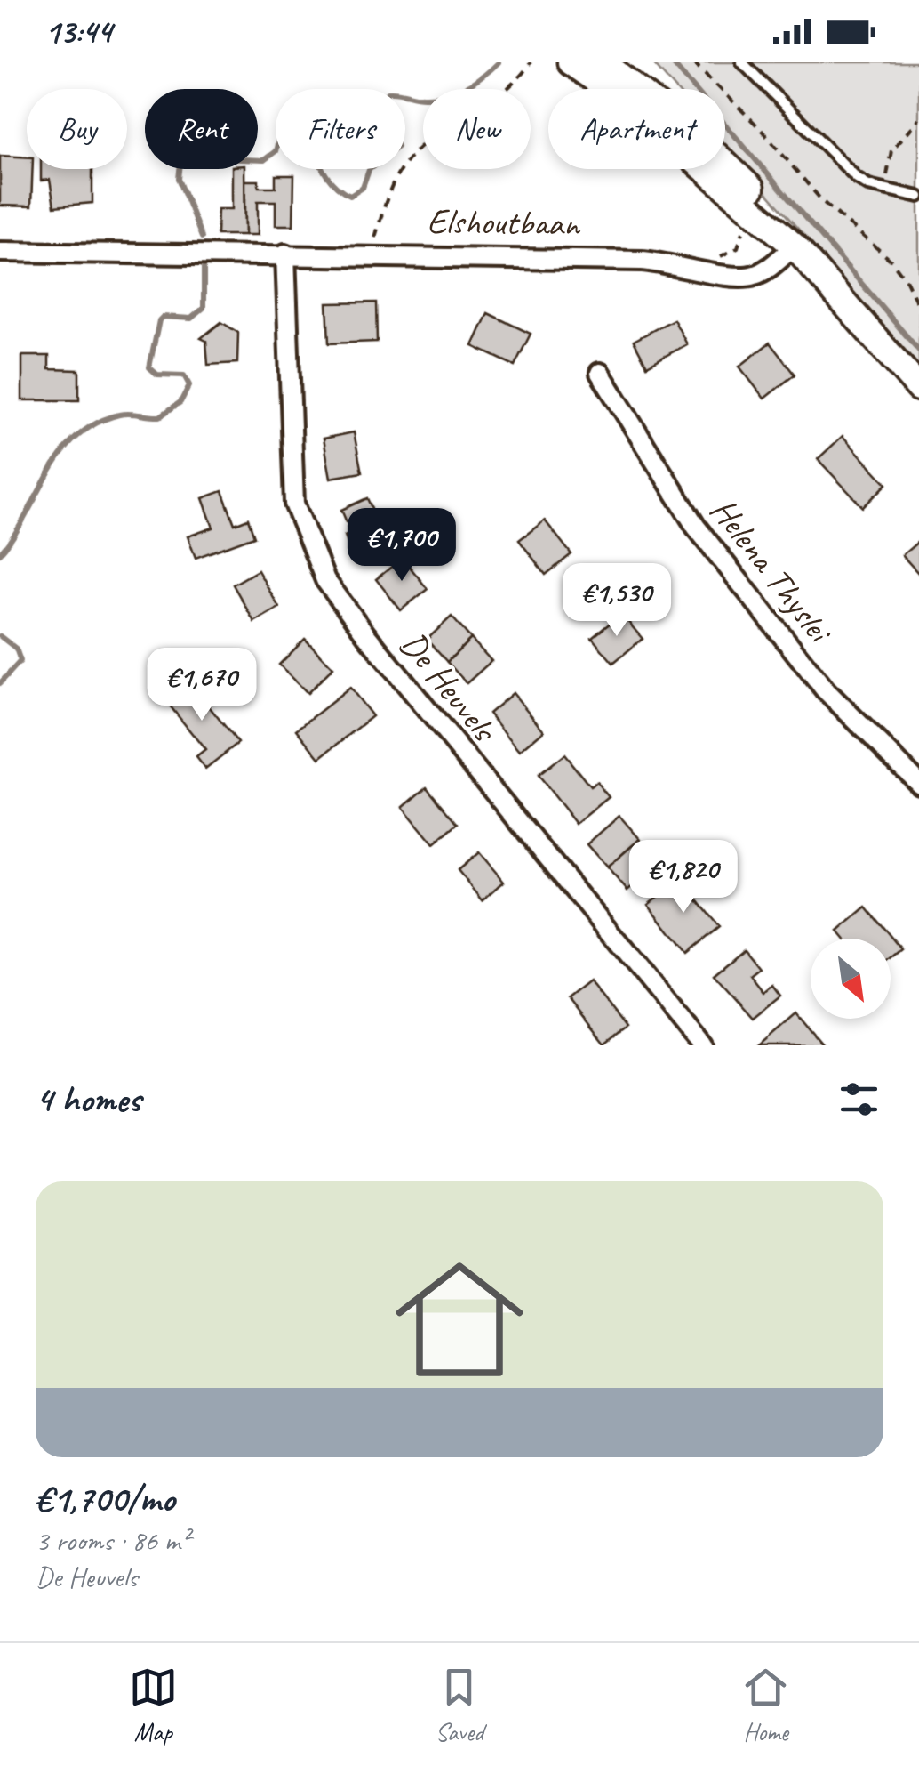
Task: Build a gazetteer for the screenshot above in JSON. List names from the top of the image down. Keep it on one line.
{"streets":{"street":["Elshoutbaan","Helena Thyslei","De Heuvels"]},"crossings":[["Elshoutbaan","De Heuvels"]],"north":"bottom right","page":{"status":"13:44","chip":["Buy","Rent","Filters","New","Apartment"],"price":["€1,700","€1,530","€1,670","€1,820"],"heading":"4 homes","list":[{"name":"€1,700/mo","note":"3 rooms · 86 m² · De Heuvels"}],"tabs":["Map","Saved","Home"]}}
